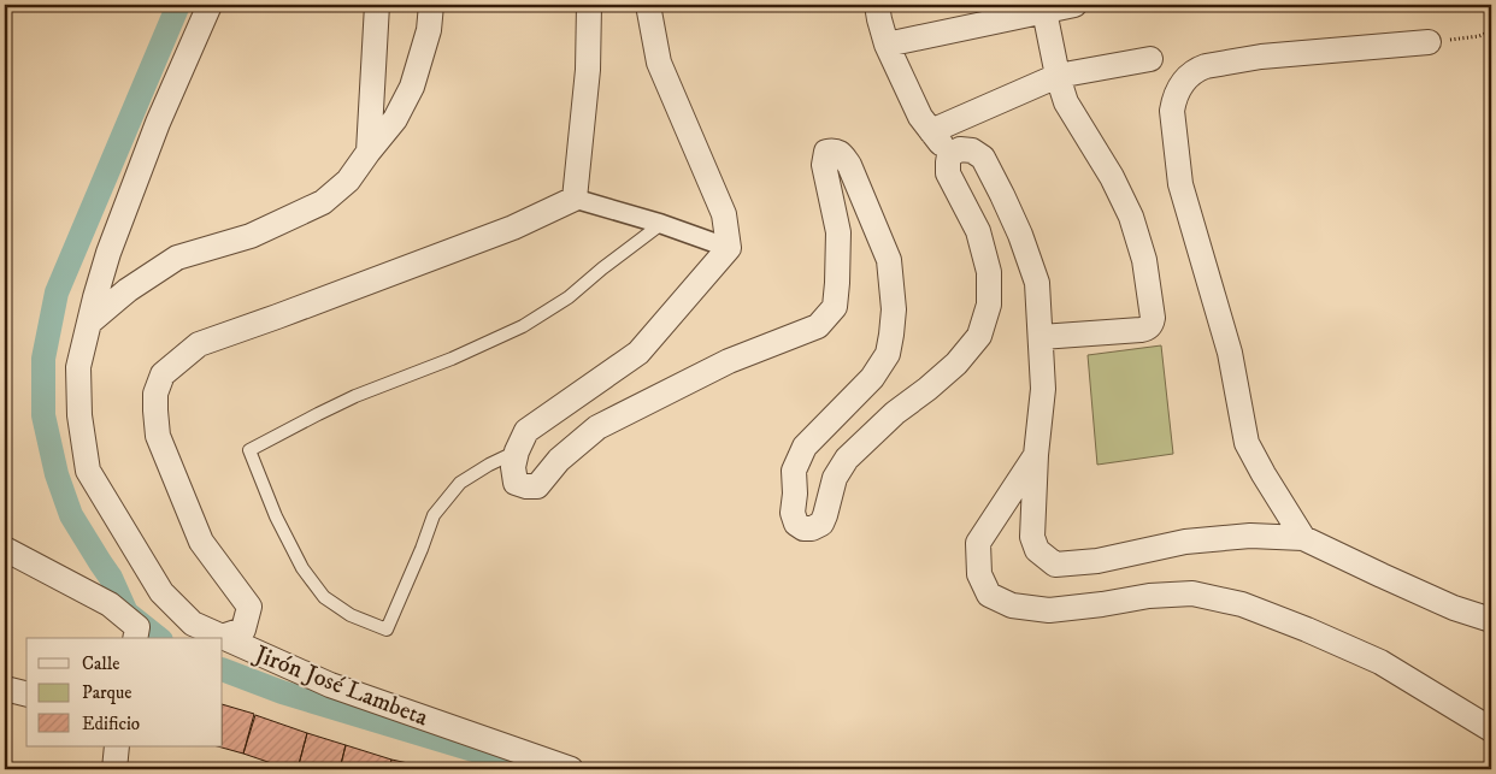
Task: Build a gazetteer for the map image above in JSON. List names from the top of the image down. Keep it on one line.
{"streets":{"street":["Jirón José Lambeta"]},"legend":["Calle","Parque","Edificio"]}
